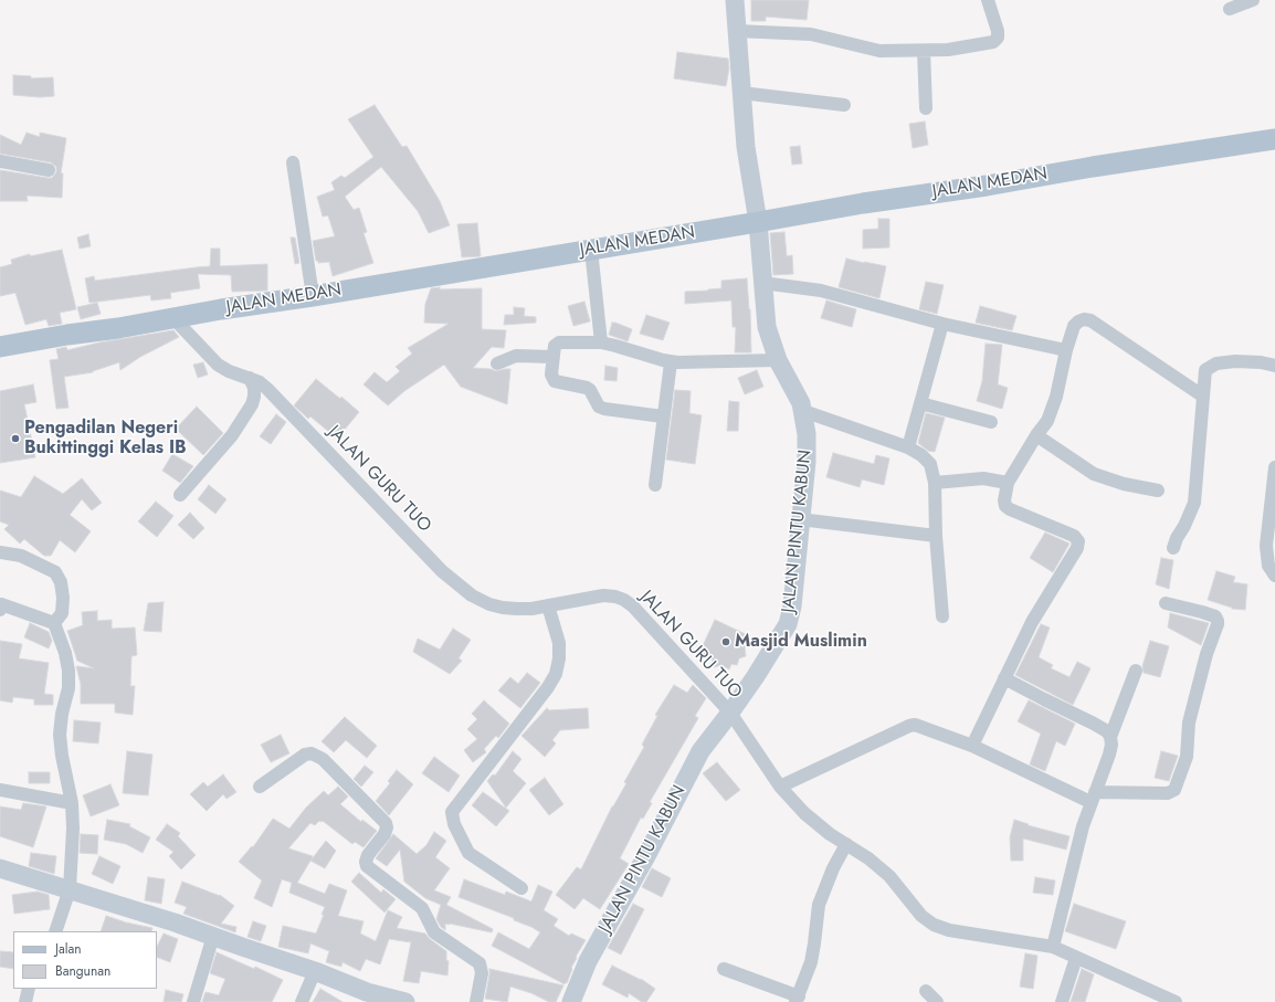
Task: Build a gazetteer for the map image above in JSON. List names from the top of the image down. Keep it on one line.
{"streets":{"main road":["JALAN MEDAN"],"street":["JALAN GURU TUO","JALAN PINTU KABUN"]},"crossings":[["JALAN MEDAN","JALAN GURU TUO"],["JALAN MEDAN","JALAN PINTU KABUN"],["JALAN GURU TUO","JALAN PINTU KABUN"]],"places":["Pengadilan Negeri Bukittinggi Kelas IB","Masjid Muslimin"],"legend":["Jalan","Bangunan"]}
